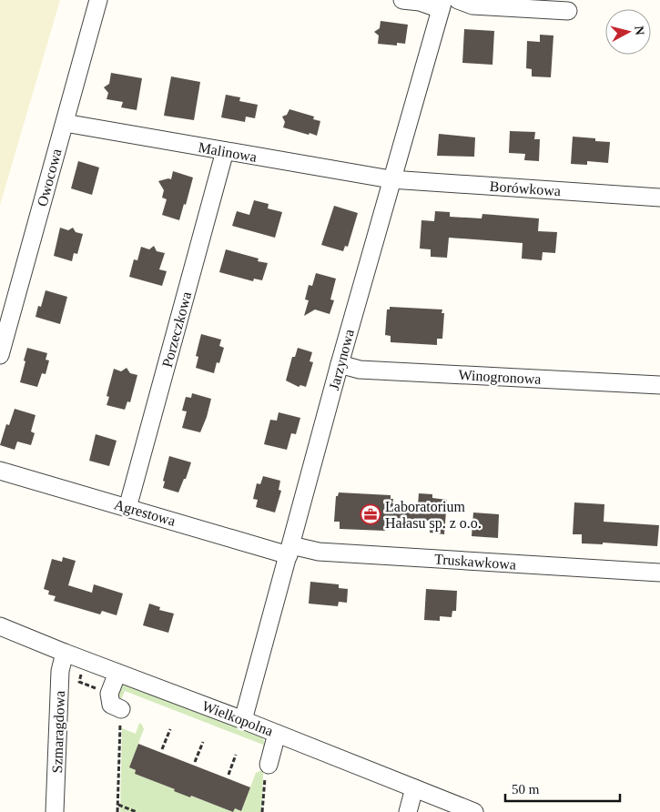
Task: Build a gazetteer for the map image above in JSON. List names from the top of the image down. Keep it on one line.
{"streets":{"street":["Malinowa","Owocowa","Borówkowa","Porzeczkowa","Jarzynowa","Winogronowa","Agrestowa","Truskawkowa","Wielkopolna","Szmaragdowa"]},"crossings":[["Malinowa","Owocowa"],["Malinowa","Borówkowa"],["Malinowa","Porzeczkowa"],["Malinowa","Jarzynowa"],["Borówkowa","Jarzynowa"],["Porzeczkowa","Agrestowa"],["Jarzynowa","Winogronowa"],["Jarzynowa","Agrestowa"],["Jarzynowa","Truskawkowa"],["Jarzynowa","Wielkopolna"],["Agrestowa","Truskawkowa"],["Wielkopolna","Szmaragdowa"]],"places":{"office":["Laboratorium Hałasu sp. z o.o."]},"scale_bar":"50 m","north":"right"}
